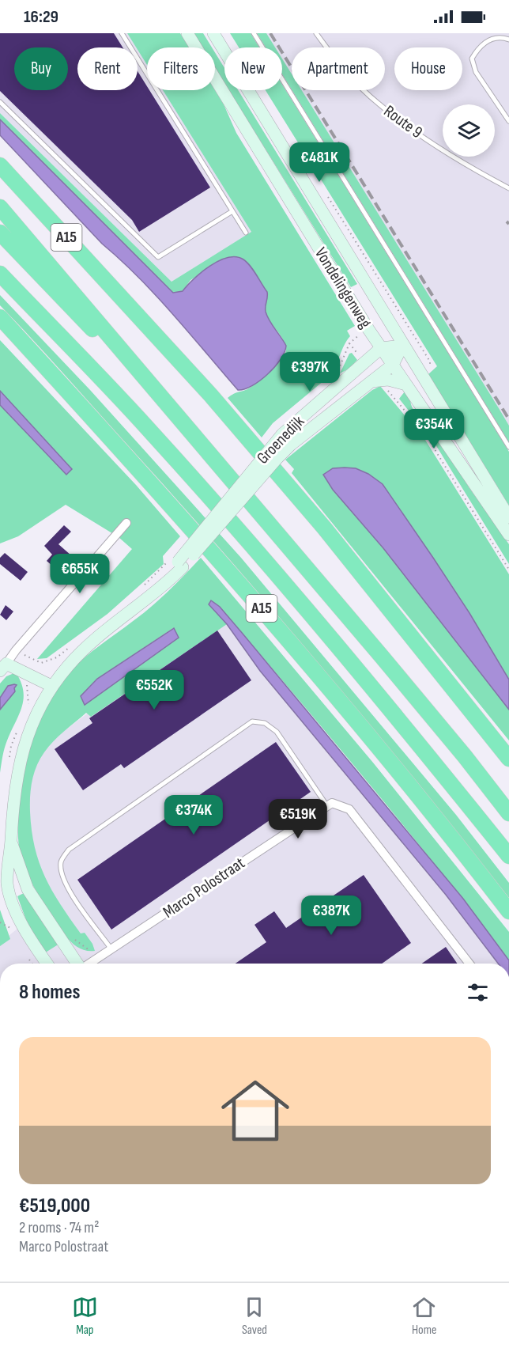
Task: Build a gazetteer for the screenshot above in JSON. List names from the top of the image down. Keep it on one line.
{"streets":{"highway":["A15"],"main road":["Vondelingenweg","Groenedijk"],"street":["Marco Polostraat"],"lane":["Route 9"]},"crossings":[["Vondelingenweg","Groenedijk"]],"page":{"status":"16:29","chip":["Buy","Rent","Filters","New","Apartment","House"],"price":["€481K","€397K","€354K","€655K","€552K","€374K","€519K","€387K"],"heading":"8 homes","list":[{"name":"€519,000","note":"2 rooms · 74 m² · Marco Polostraat"}],"tabs":["Map","Saved","Home"]}}
